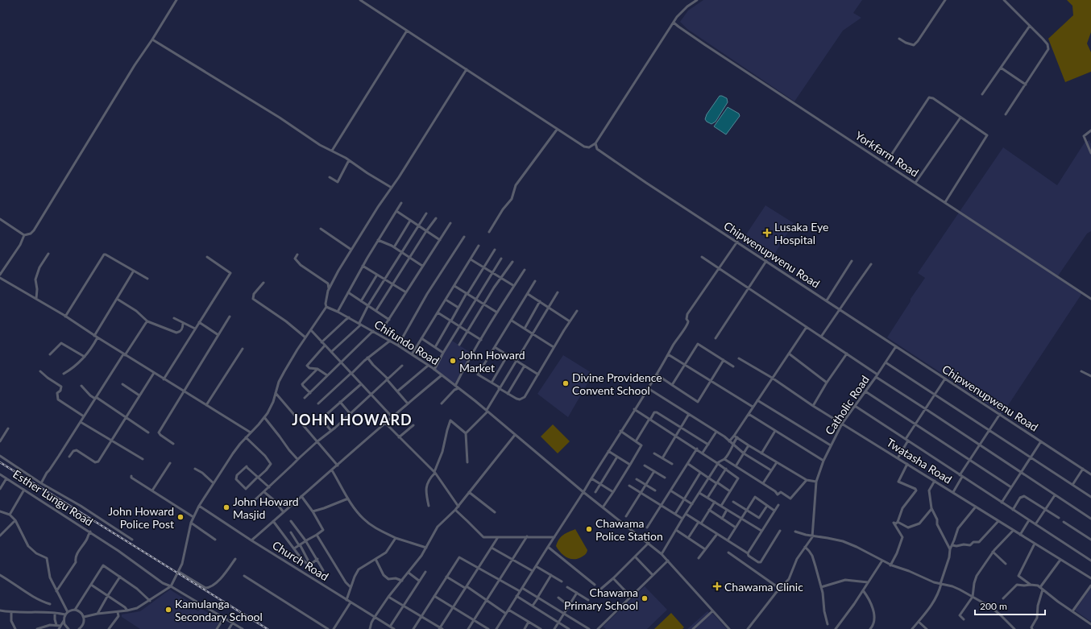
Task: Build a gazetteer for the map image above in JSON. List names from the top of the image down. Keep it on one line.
{"streets":{"street":["Yorkfarm Road","Chipwenupwenu Road","Chifundo Road","Catholic Road","Twatasha Road","Esther Lungu Road","Church Road"]},"crossings":[["Chipwenupwenu Road","Catholic Road"],["Catholic Road","Twatasha Road"]],"districts":["JOHN HOWARD"],"places":{"health":["Lusaka Eye Hospital","Chawama Clinic"],"other":["John Howard Market","Divine Providence Convent School","John Howard Masjid","John Howard Police Post","Chawama Police Station","Chawama Primary School","Kamulanga Secondary School"]},"scale_bar":"200 m"}
